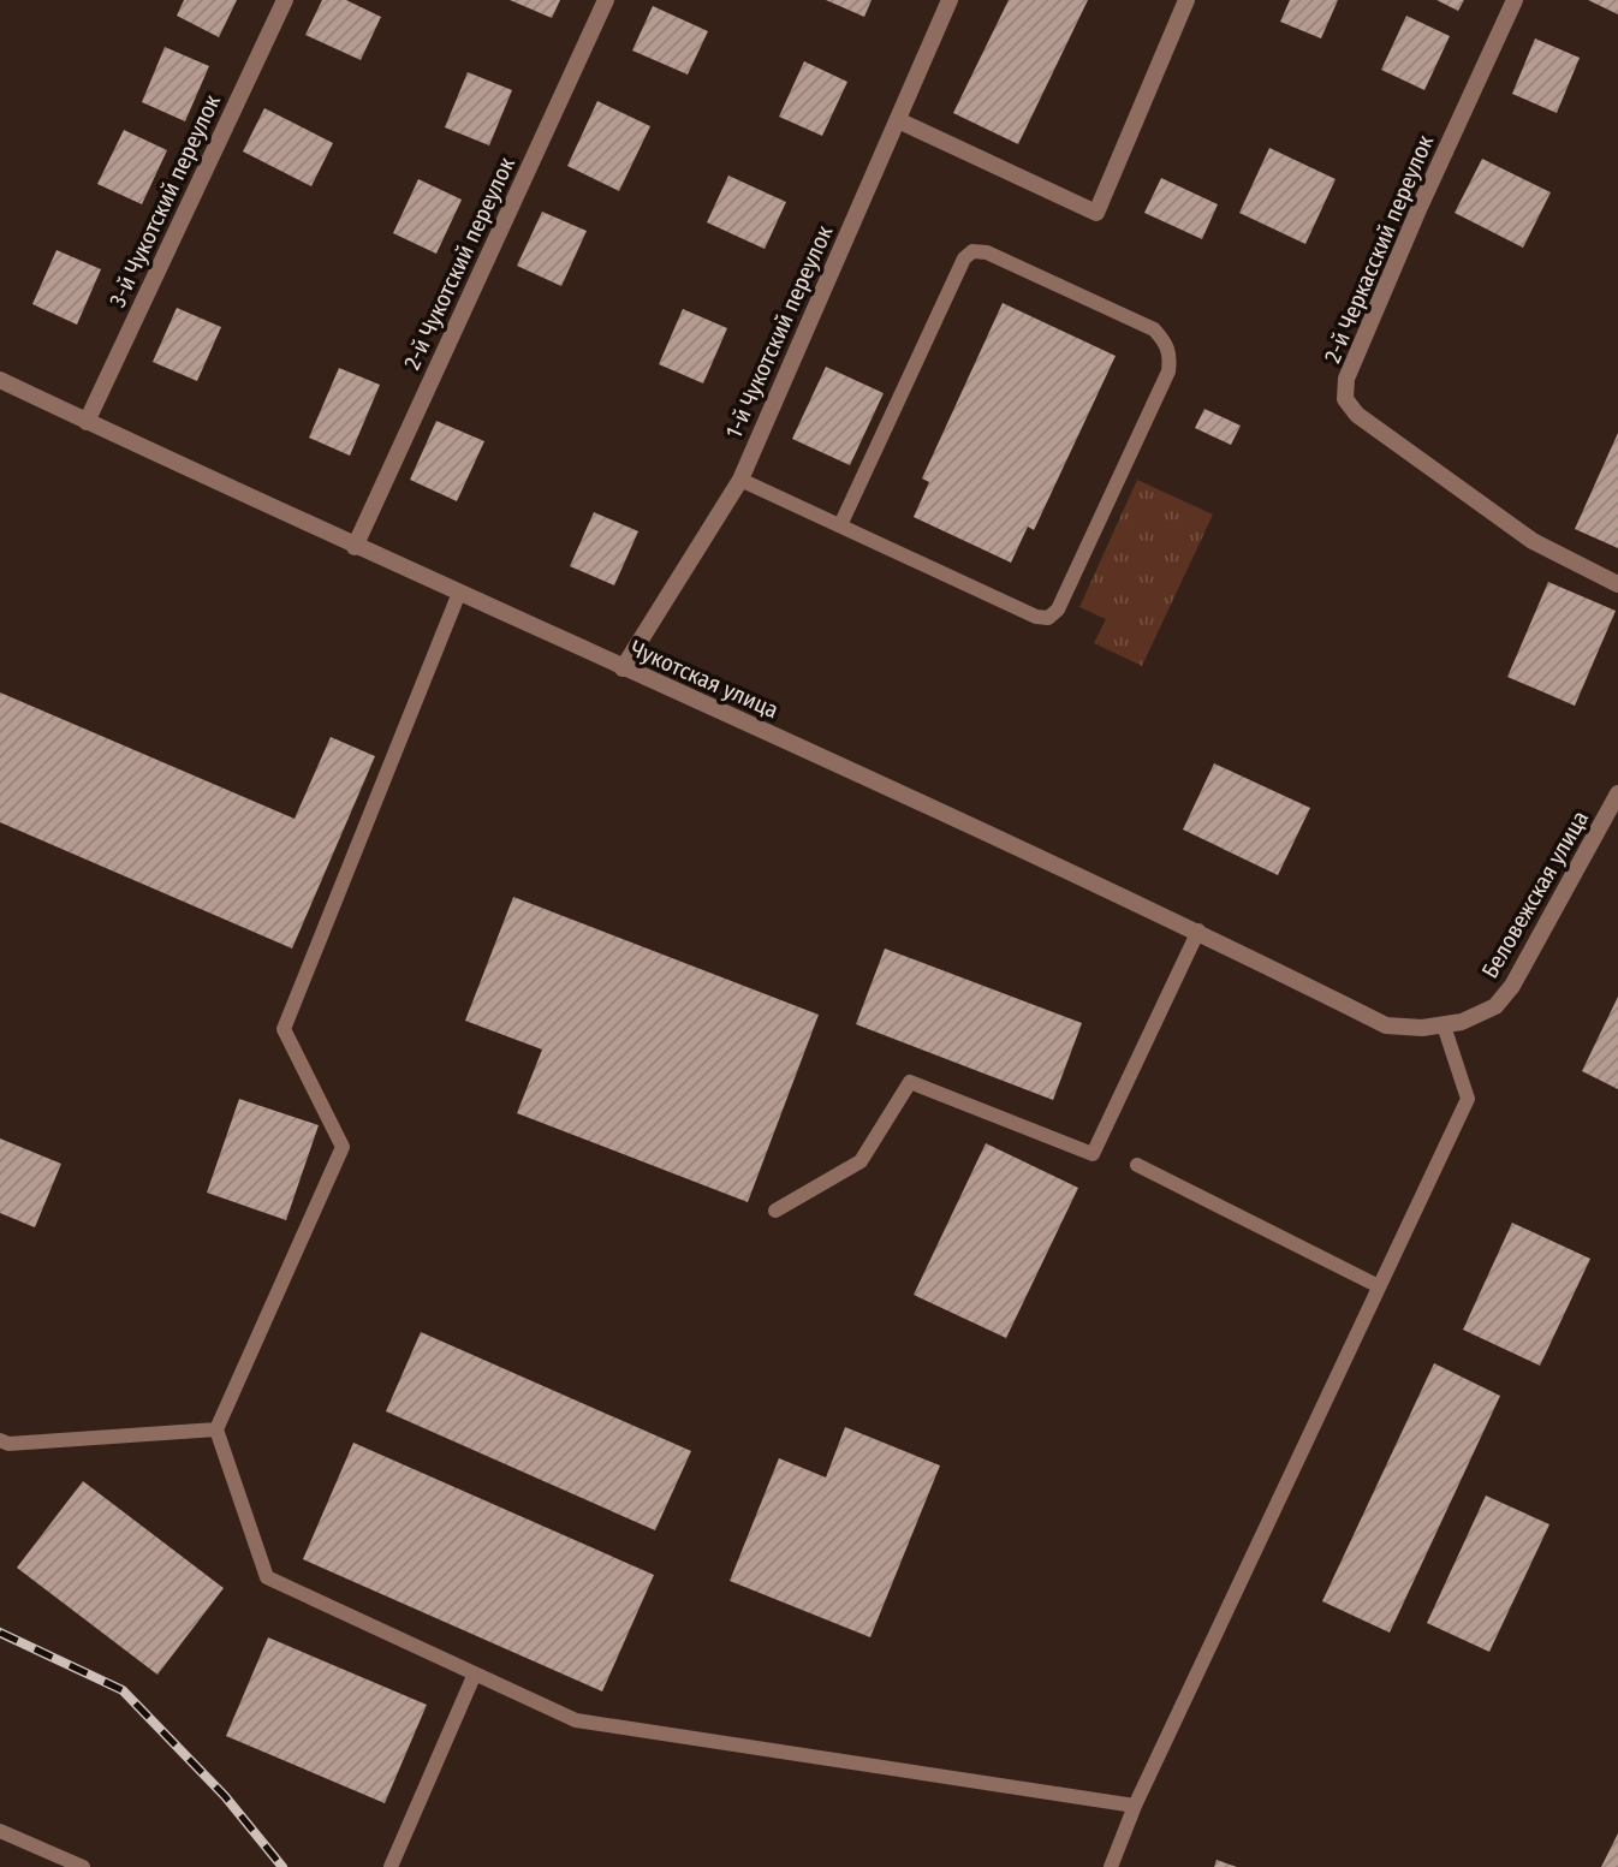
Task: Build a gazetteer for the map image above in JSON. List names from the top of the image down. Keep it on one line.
{"streets":{"street":["3-й Чукотский переулок","2-й Черкасский переулок","2-й Чукотский переулок","1-й Чукотский переулок","Чукотская улица","Беловежская улица"]},"crossings":[["3-й Чукотский переулок","Чукотская улица"],["2-й Чукотский переулок","Чукотская улица"],["1-й Чукотский переулок","Чукотская улица"],["Чукотская улица","Беловежская улица"]]}
